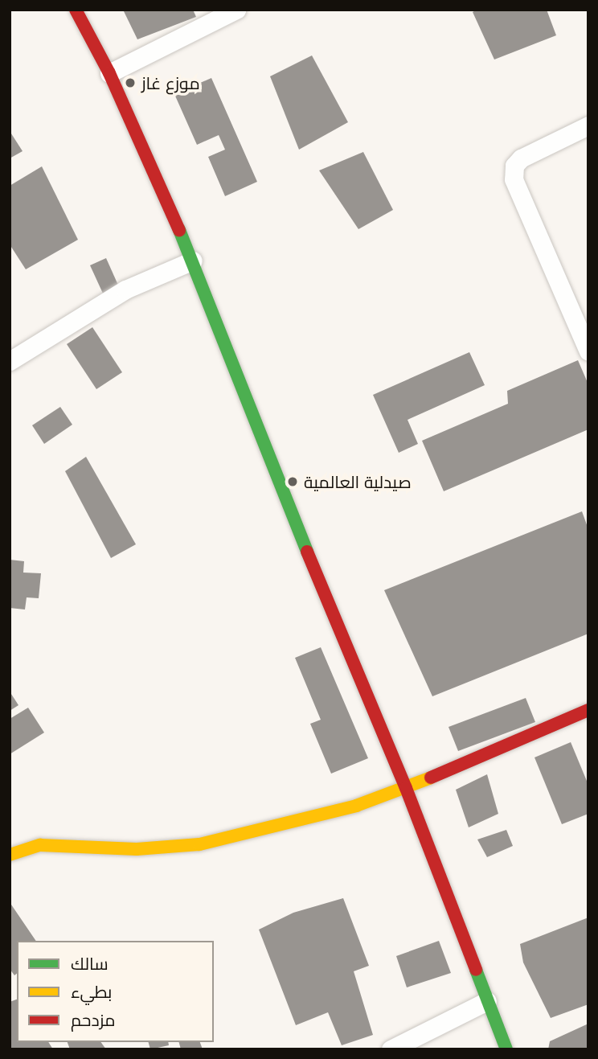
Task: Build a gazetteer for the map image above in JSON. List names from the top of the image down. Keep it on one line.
{"places":["موزع غاز","صيدلية العالمية"],"legend":["سالك","بطيء","مزدحم"]}
